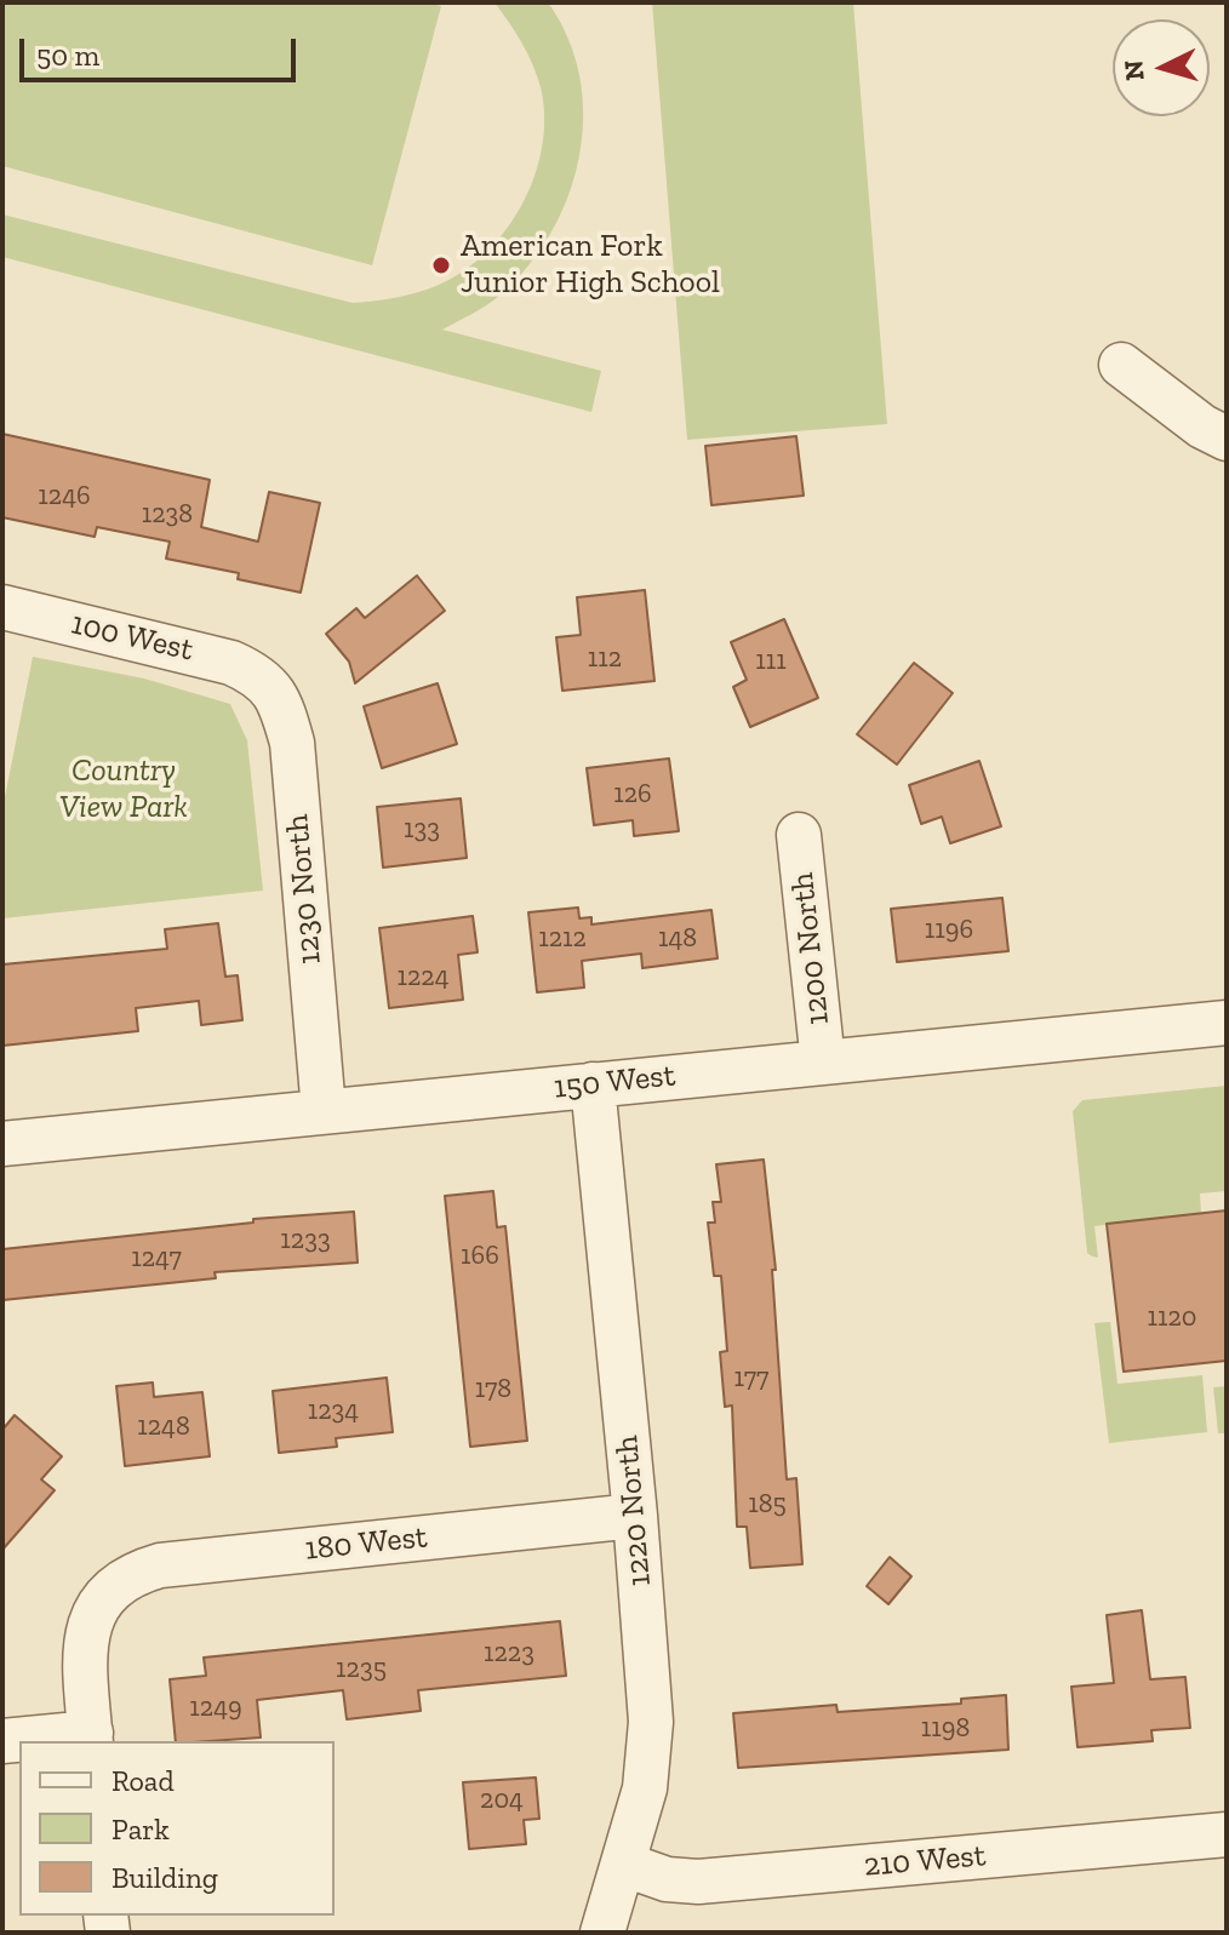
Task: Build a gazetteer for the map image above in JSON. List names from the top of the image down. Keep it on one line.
{"streets":{"street":["100 West","1230 North","1200 North","150 West","1220 North","180 West","210 West"]},"crossings":[["100 West","1230 North"],["1230 North","150 West"],["1200 North","150 West"],["150 West","1220 North"],["1220 North","180 West"],["1220 North","210 West"]],"parks":["Country View Park"],"places":["American Fork Junior High School"],"house_numbers":["1246","1238","112","111","126","133","1196","1212","148","1224","1233","166","1247","1120","177","178","1234","1248","185","1223","1235","1249","1198","204"],"legend":["Road","Park","Building"],"scale_bar":"50 m","north":"left"}
